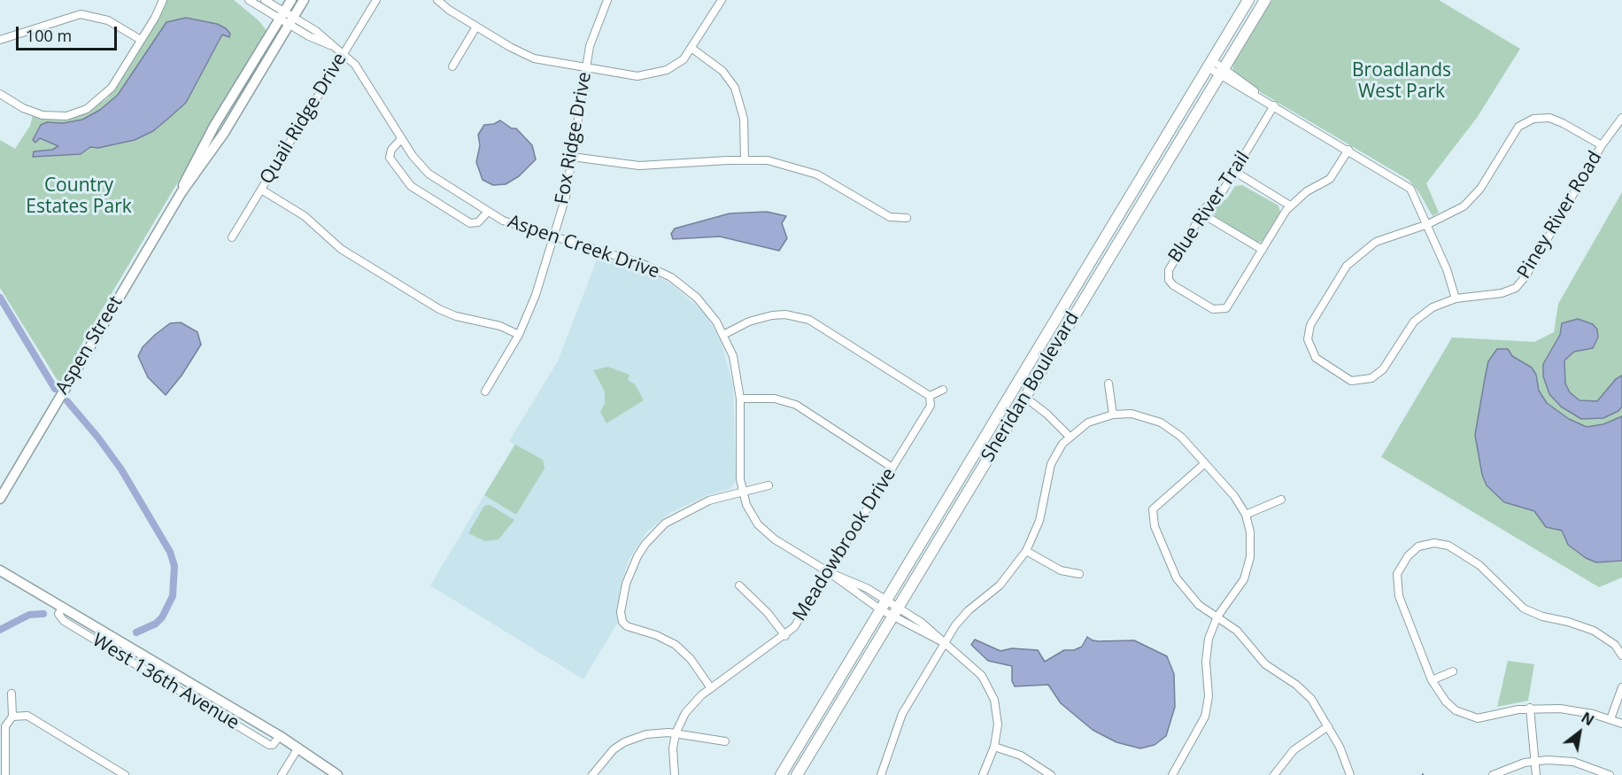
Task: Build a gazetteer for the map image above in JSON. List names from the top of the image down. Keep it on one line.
{"streets":{"main road":["Sheridan Boulevard"],"street":["Quail Ridge Drive","Fox Ridge Drive","Blue River Trail","Piney River Road","Aspen Creek Drive","Aspen Street","Meadowbrook Drive","West 136th Avenue"]},"crossings":[["Quail Ridge Drive","Aspen Creek Drive"],["Fox Ridge Drive","Aspen Creek Drive"],["Aspen Creek Drive","Aspen Street"],["Aspen Creek Drive","Sheridan Boulevard"],["Aspen Creek Drive","Meadowbrook Drive"]],"parks":["Broadlands West Park","Country Estates Park"],"scale_bar":"100 m","north":"top right"}
